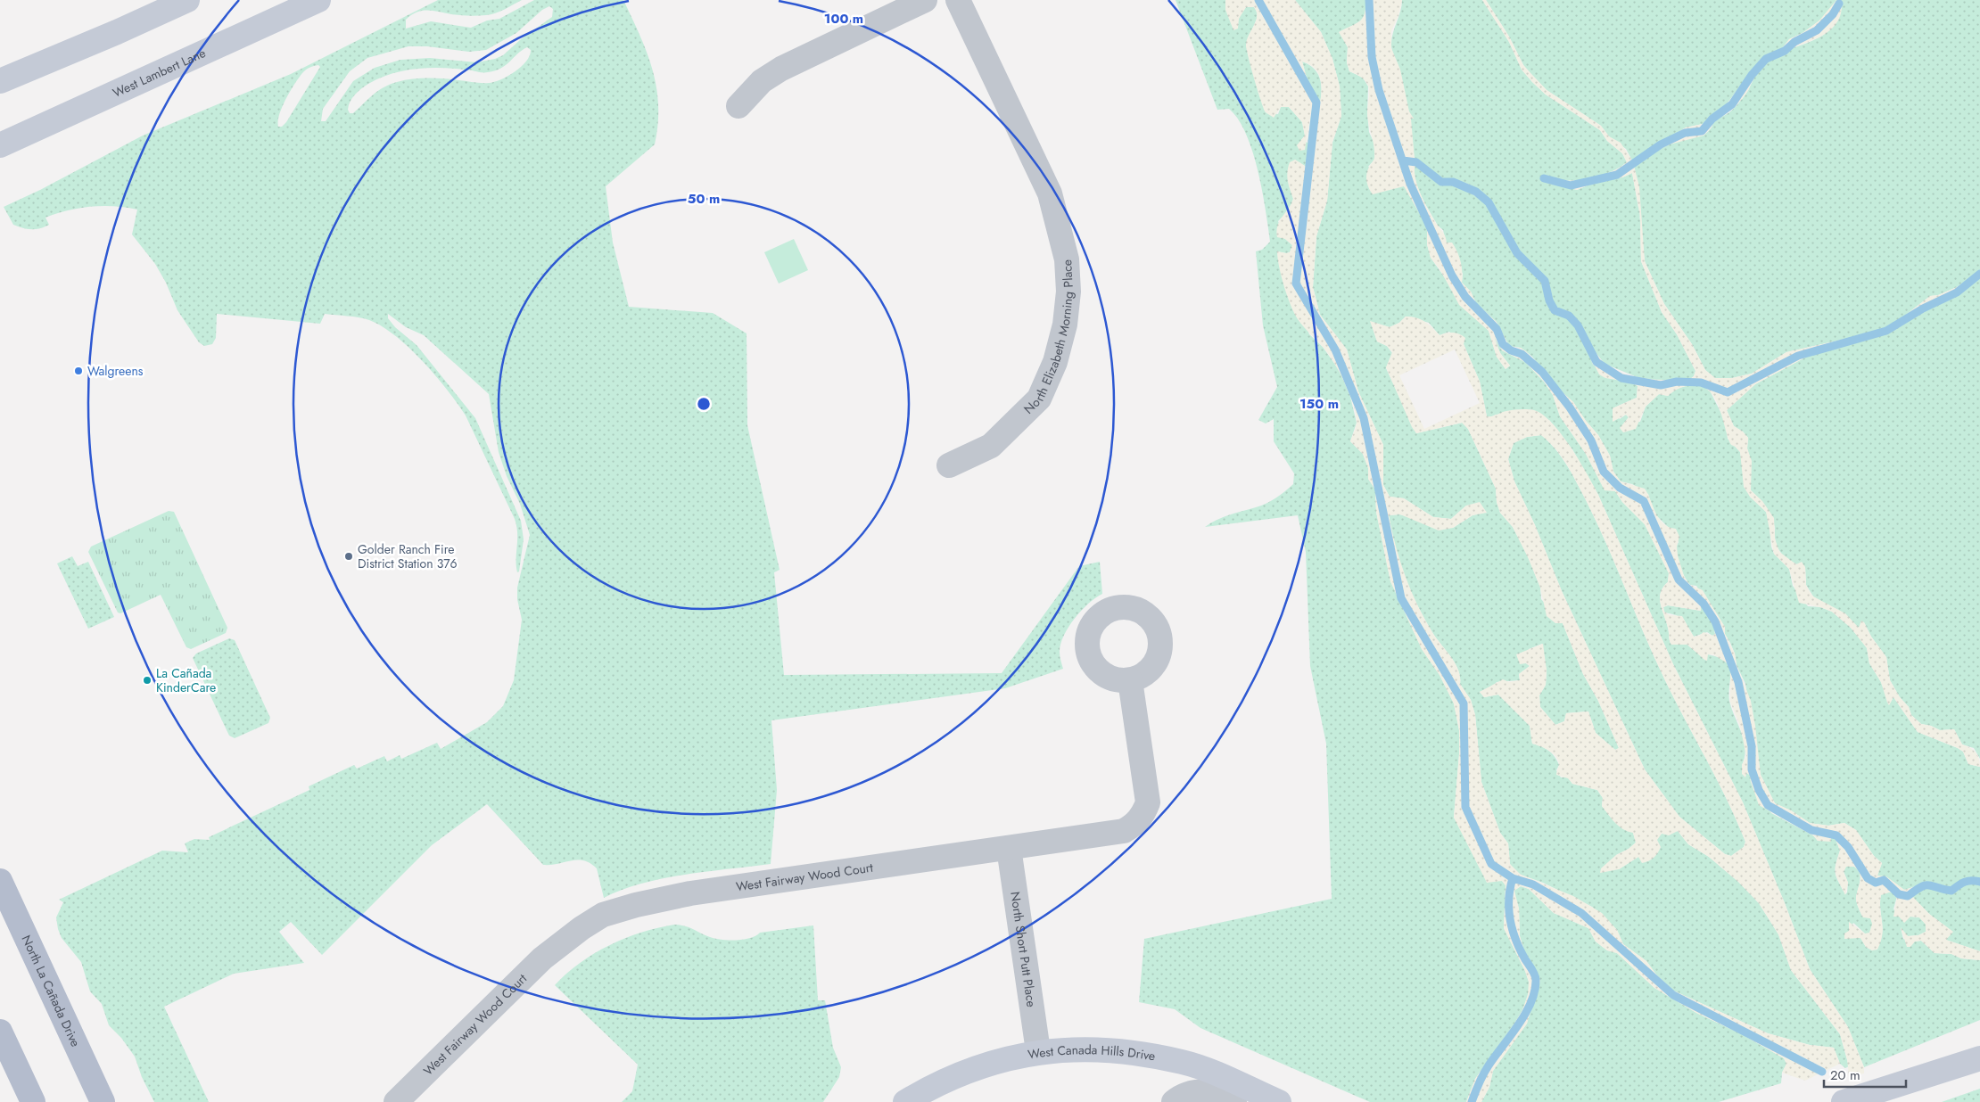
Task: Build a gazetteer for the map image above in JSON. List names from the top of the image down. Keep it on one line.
{"streets":{"main road":["West Lambert Lane","North La Cañada Drive","West Canada Hills Drive"],"street":["North Elizabeth Morning Place","West Fairway Wood Court","North Short Putt Place"]},"crossings":[["West Fairway Wood Court","North Short Putt Place"],["North Short Putt Place","West Canada Hills Drive"]],"places":["Walgreens","Golder Ranch Fire District Station 376","La Cañada KinderCare"],"scale_bar":"20 m","rings":["100 m","50 m","150 m"]}
